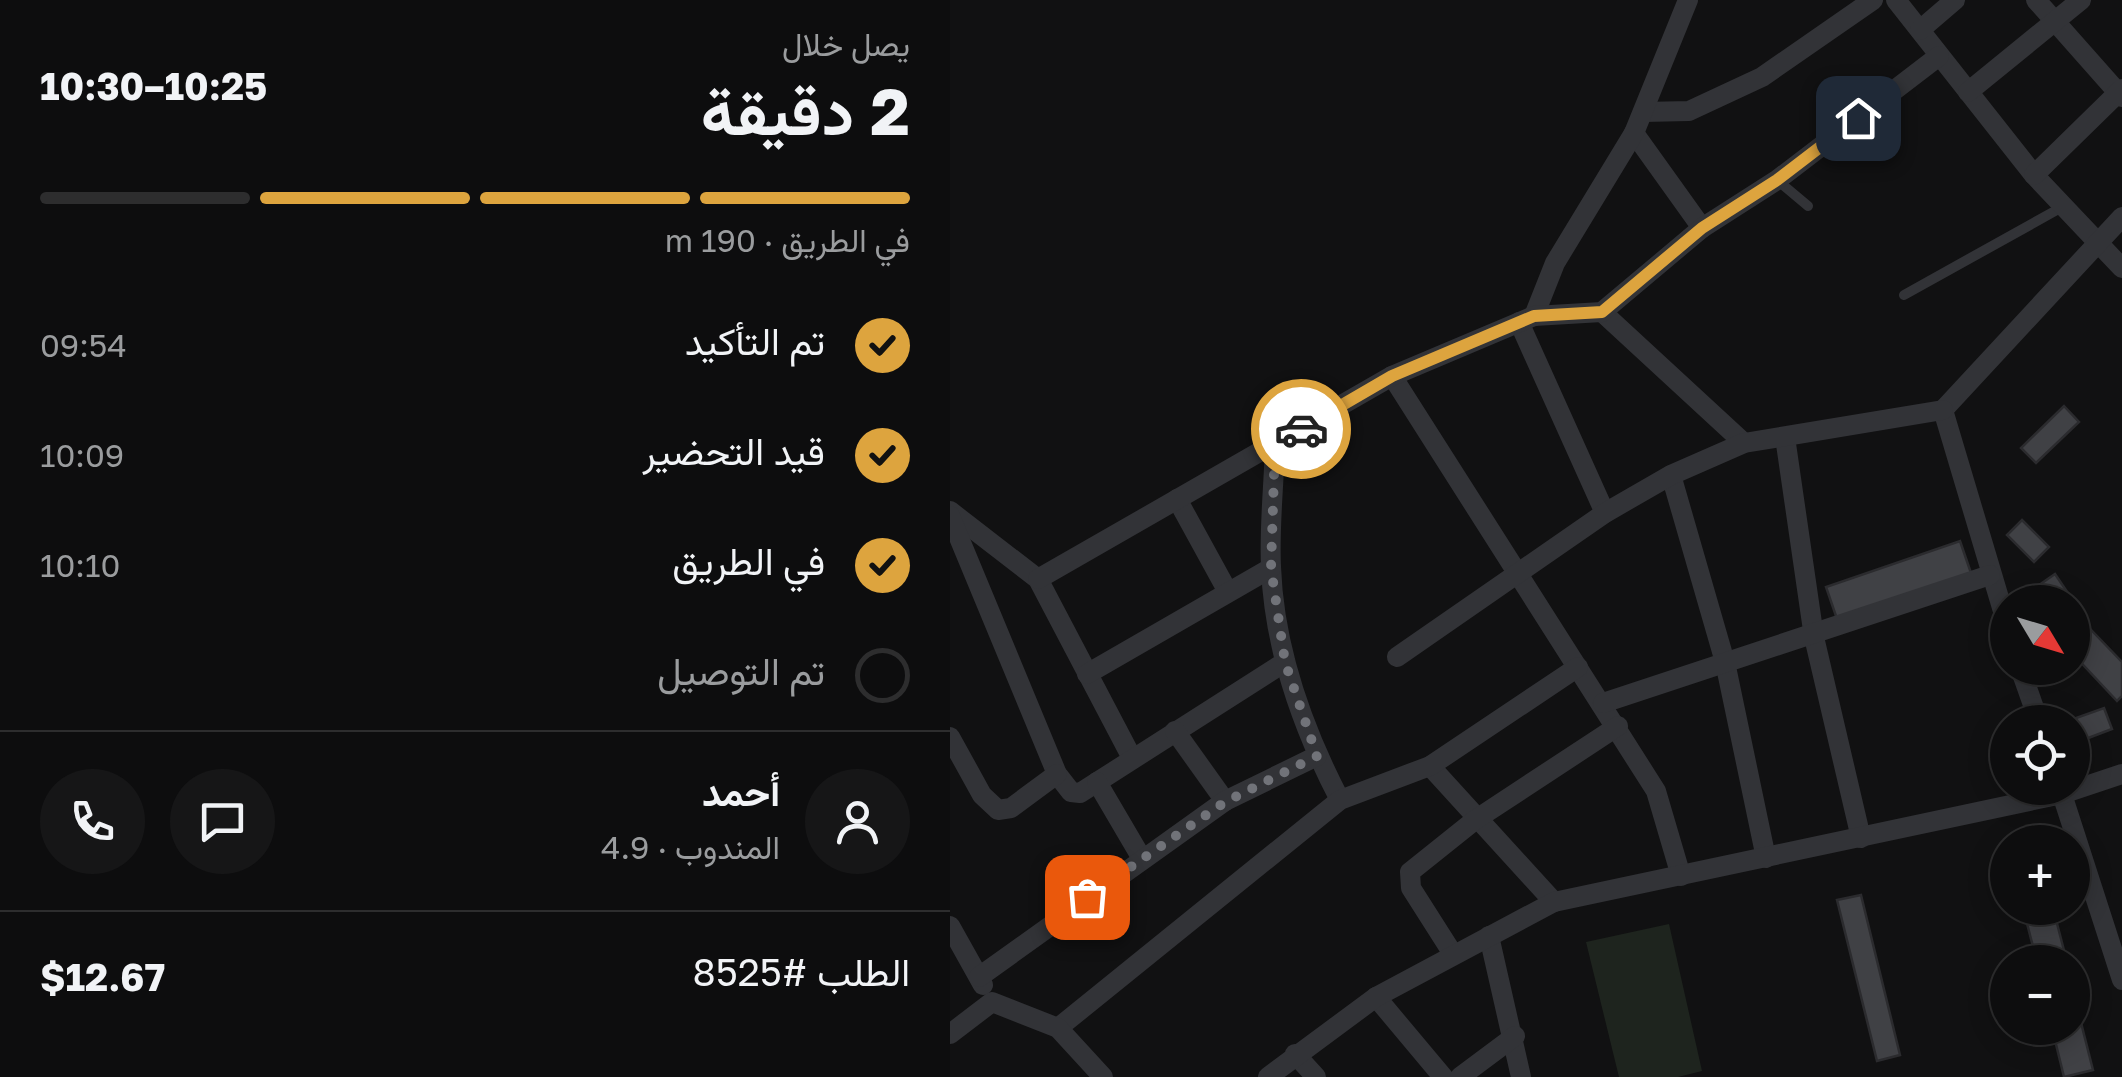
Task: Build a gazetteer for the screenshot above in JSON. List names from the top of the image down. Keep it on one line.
{"north":"bottom right","page":{"heading":["2 دقيقة","يصل خلال","10:25–10:30"],"panel":["أحمد","المندوب · 4.9","الطلب #8525","$12.67"],"bar":"في الطريق · 190 m","list":[["تم التأكيد","09:54"],["قيد التحضير","10:09"],["في الطريق","10:10"],"تم التوصيل"],"map_buttons":["+","−"]}}
